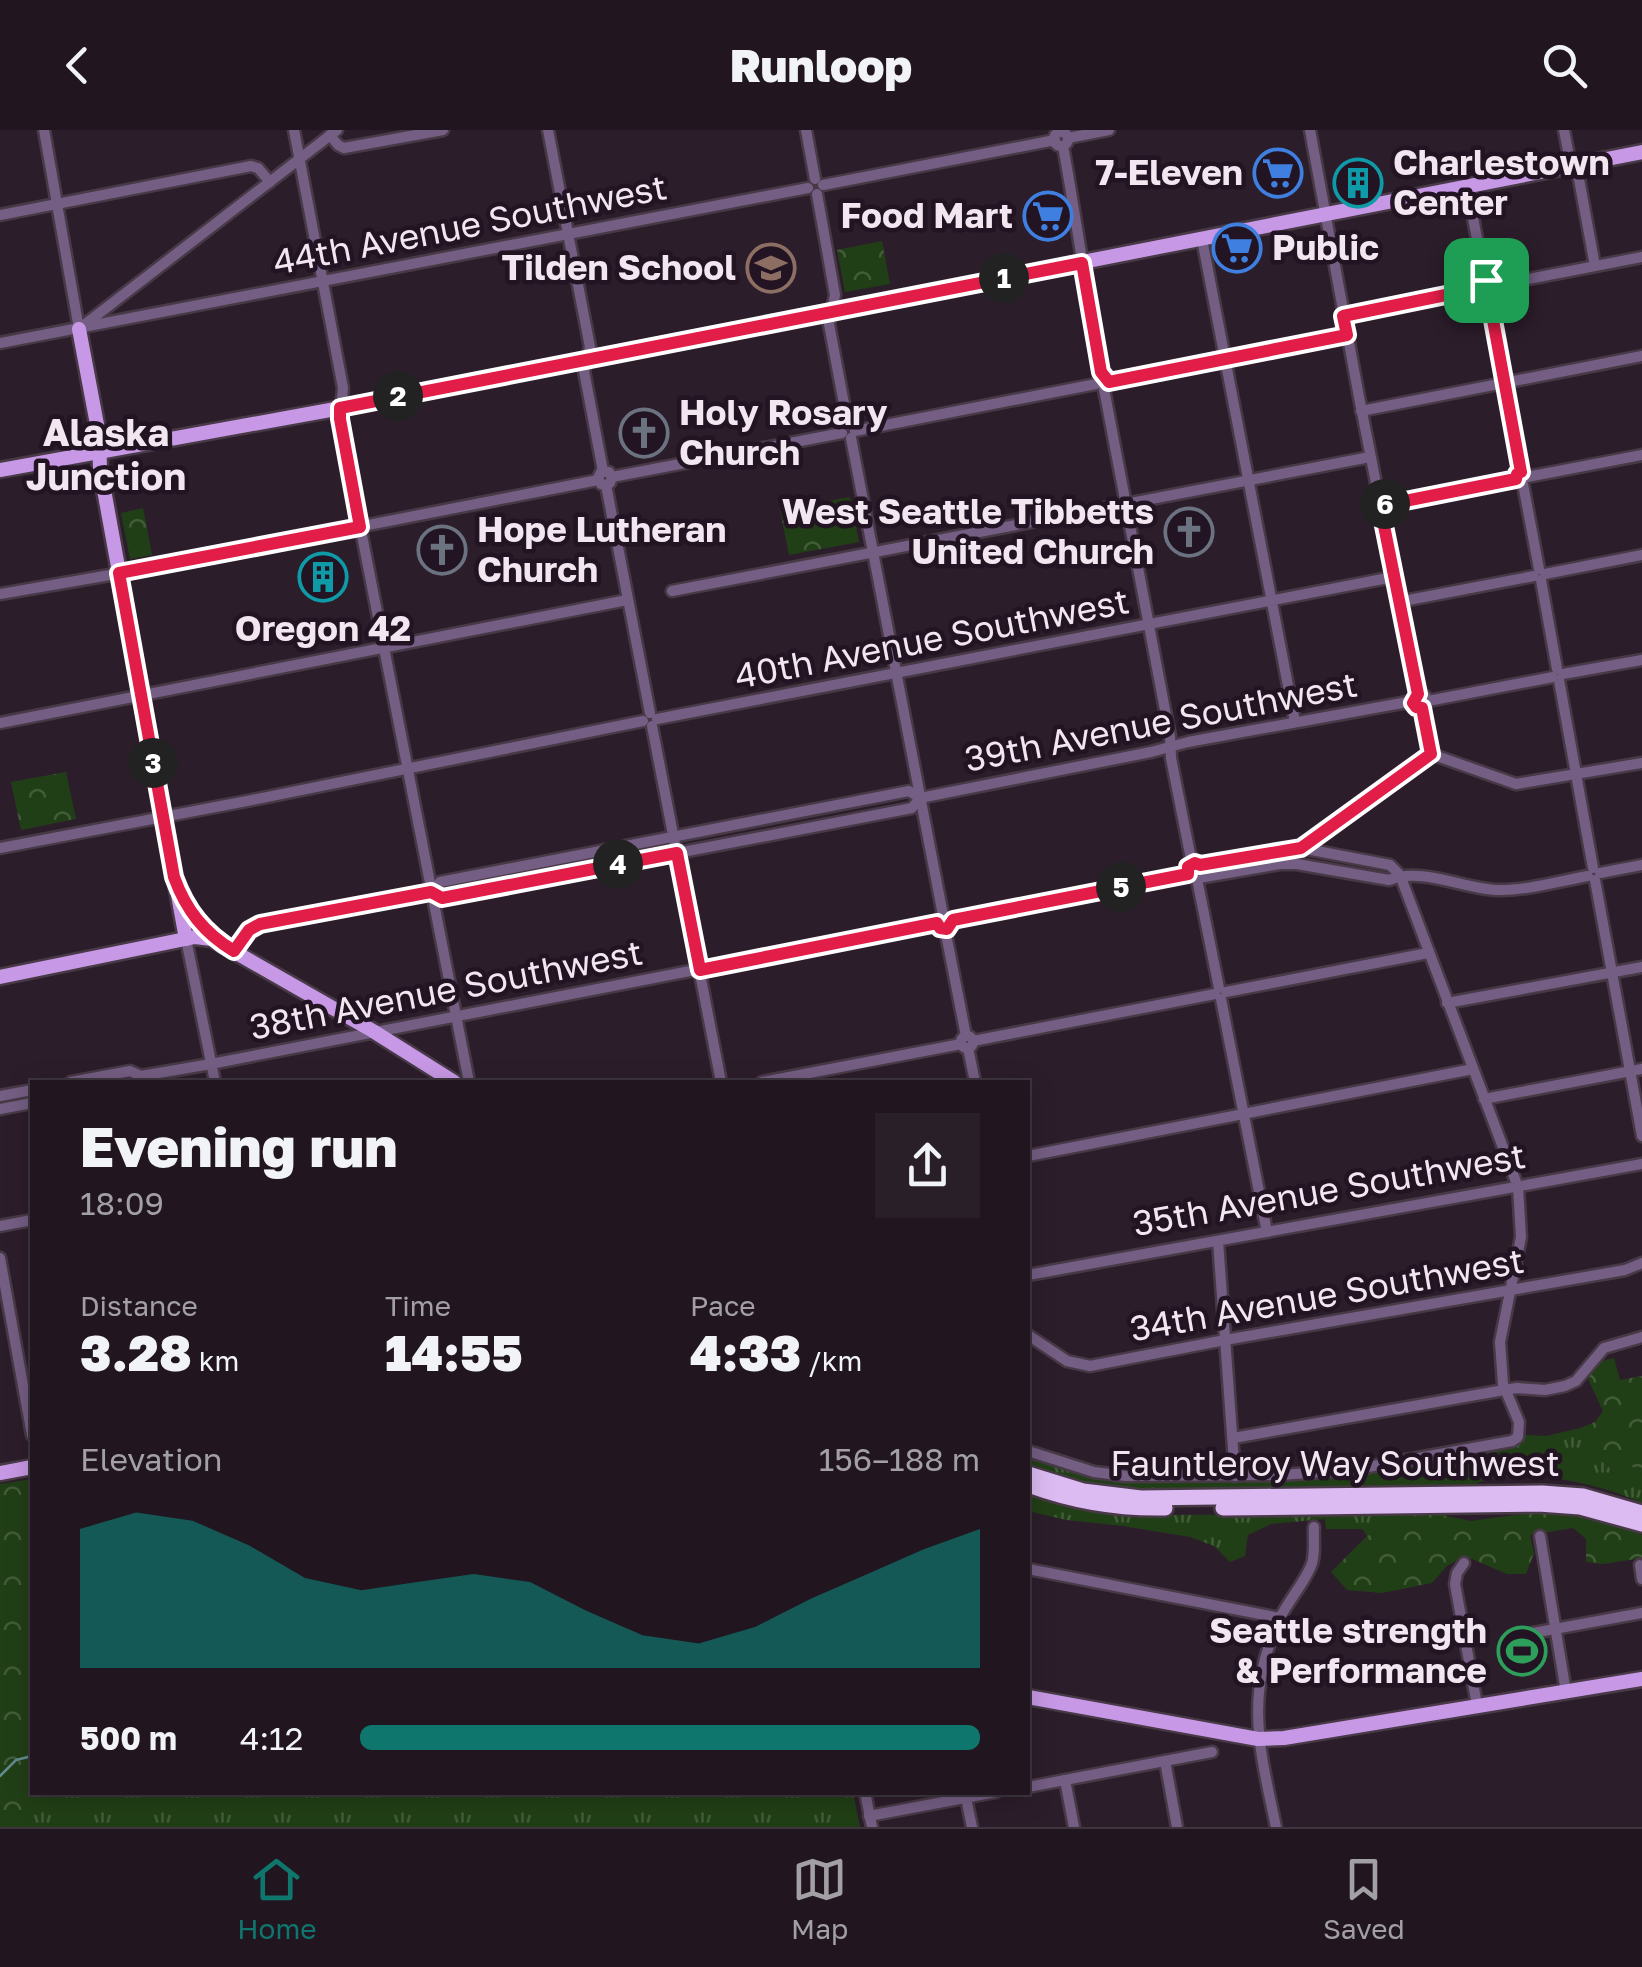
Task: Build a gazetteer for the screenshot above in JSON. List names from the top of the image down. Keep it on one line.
{"streets":{"highway":["Fauntleroy Way Southwest"],"street":["44th Avenue Southwest","40th Avenue Southwest","39th Avenue Southwest","38th Avenue Southwest","35th Avenue Southwest","34th Avenue Southwest"]},"districts":["Alaska Junction"],"places":{"supermarket":["7-Eleven","Food Mart","Public"],"building":["Charlestown Center","Oregon 42"],"school or university":["Tilden School"],"church":["Holy Rosary Church","West Seattle Tibbetts United Church","Hope Lutheran Church"],"sports":["Seattle strength & Performance"]},"page":{"header":"Runloop","pins":["1","2","6","3","4","5"],"heading":["Evening run","18:09"],"stats":[["Distance","3.28 km"],["Time","14:55"],["Pace","4:33 /km"]],"chart":["Elevation","156–188 m"],"list":[{"name":"500 m","note":"4:12"}],"tabs":["Home","Map","Saved"]}}
